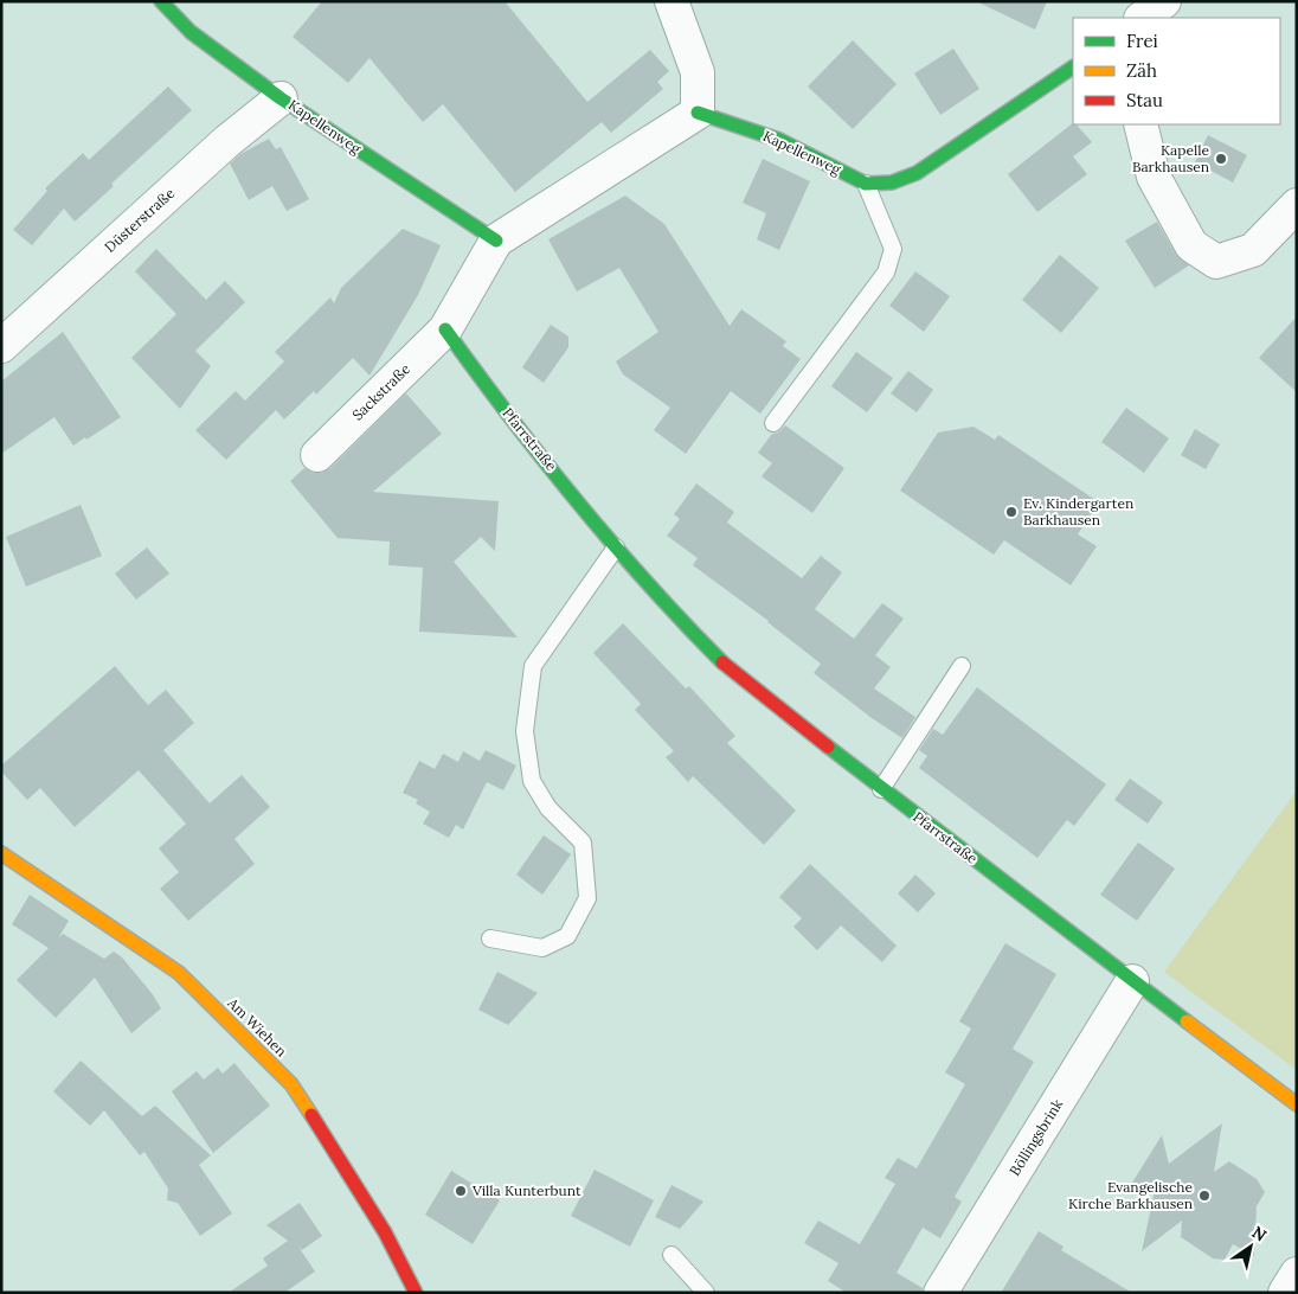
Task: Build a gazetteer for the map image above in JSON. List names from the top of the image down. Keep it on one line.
{"streets":{"street":["Kapellenweg","Düsterstraße","Sackstraße","Pfarrstraße","Am Wiehen","Böllingsbrink"]},"crossings":[["Kapellenweg","Düsterstraße"],["Sackstraße","Pfarrstraße"],["Pfarrstraße","Böllingsbrink"]],"places":["Kapelle Barkhausen","Ev. Kindergarten Barkhausen","Villa Kunterbunt","Evangelische Kirche Barkhausen"],"legend":["Frei","Zäh","Stau"],"north":"top right"}
